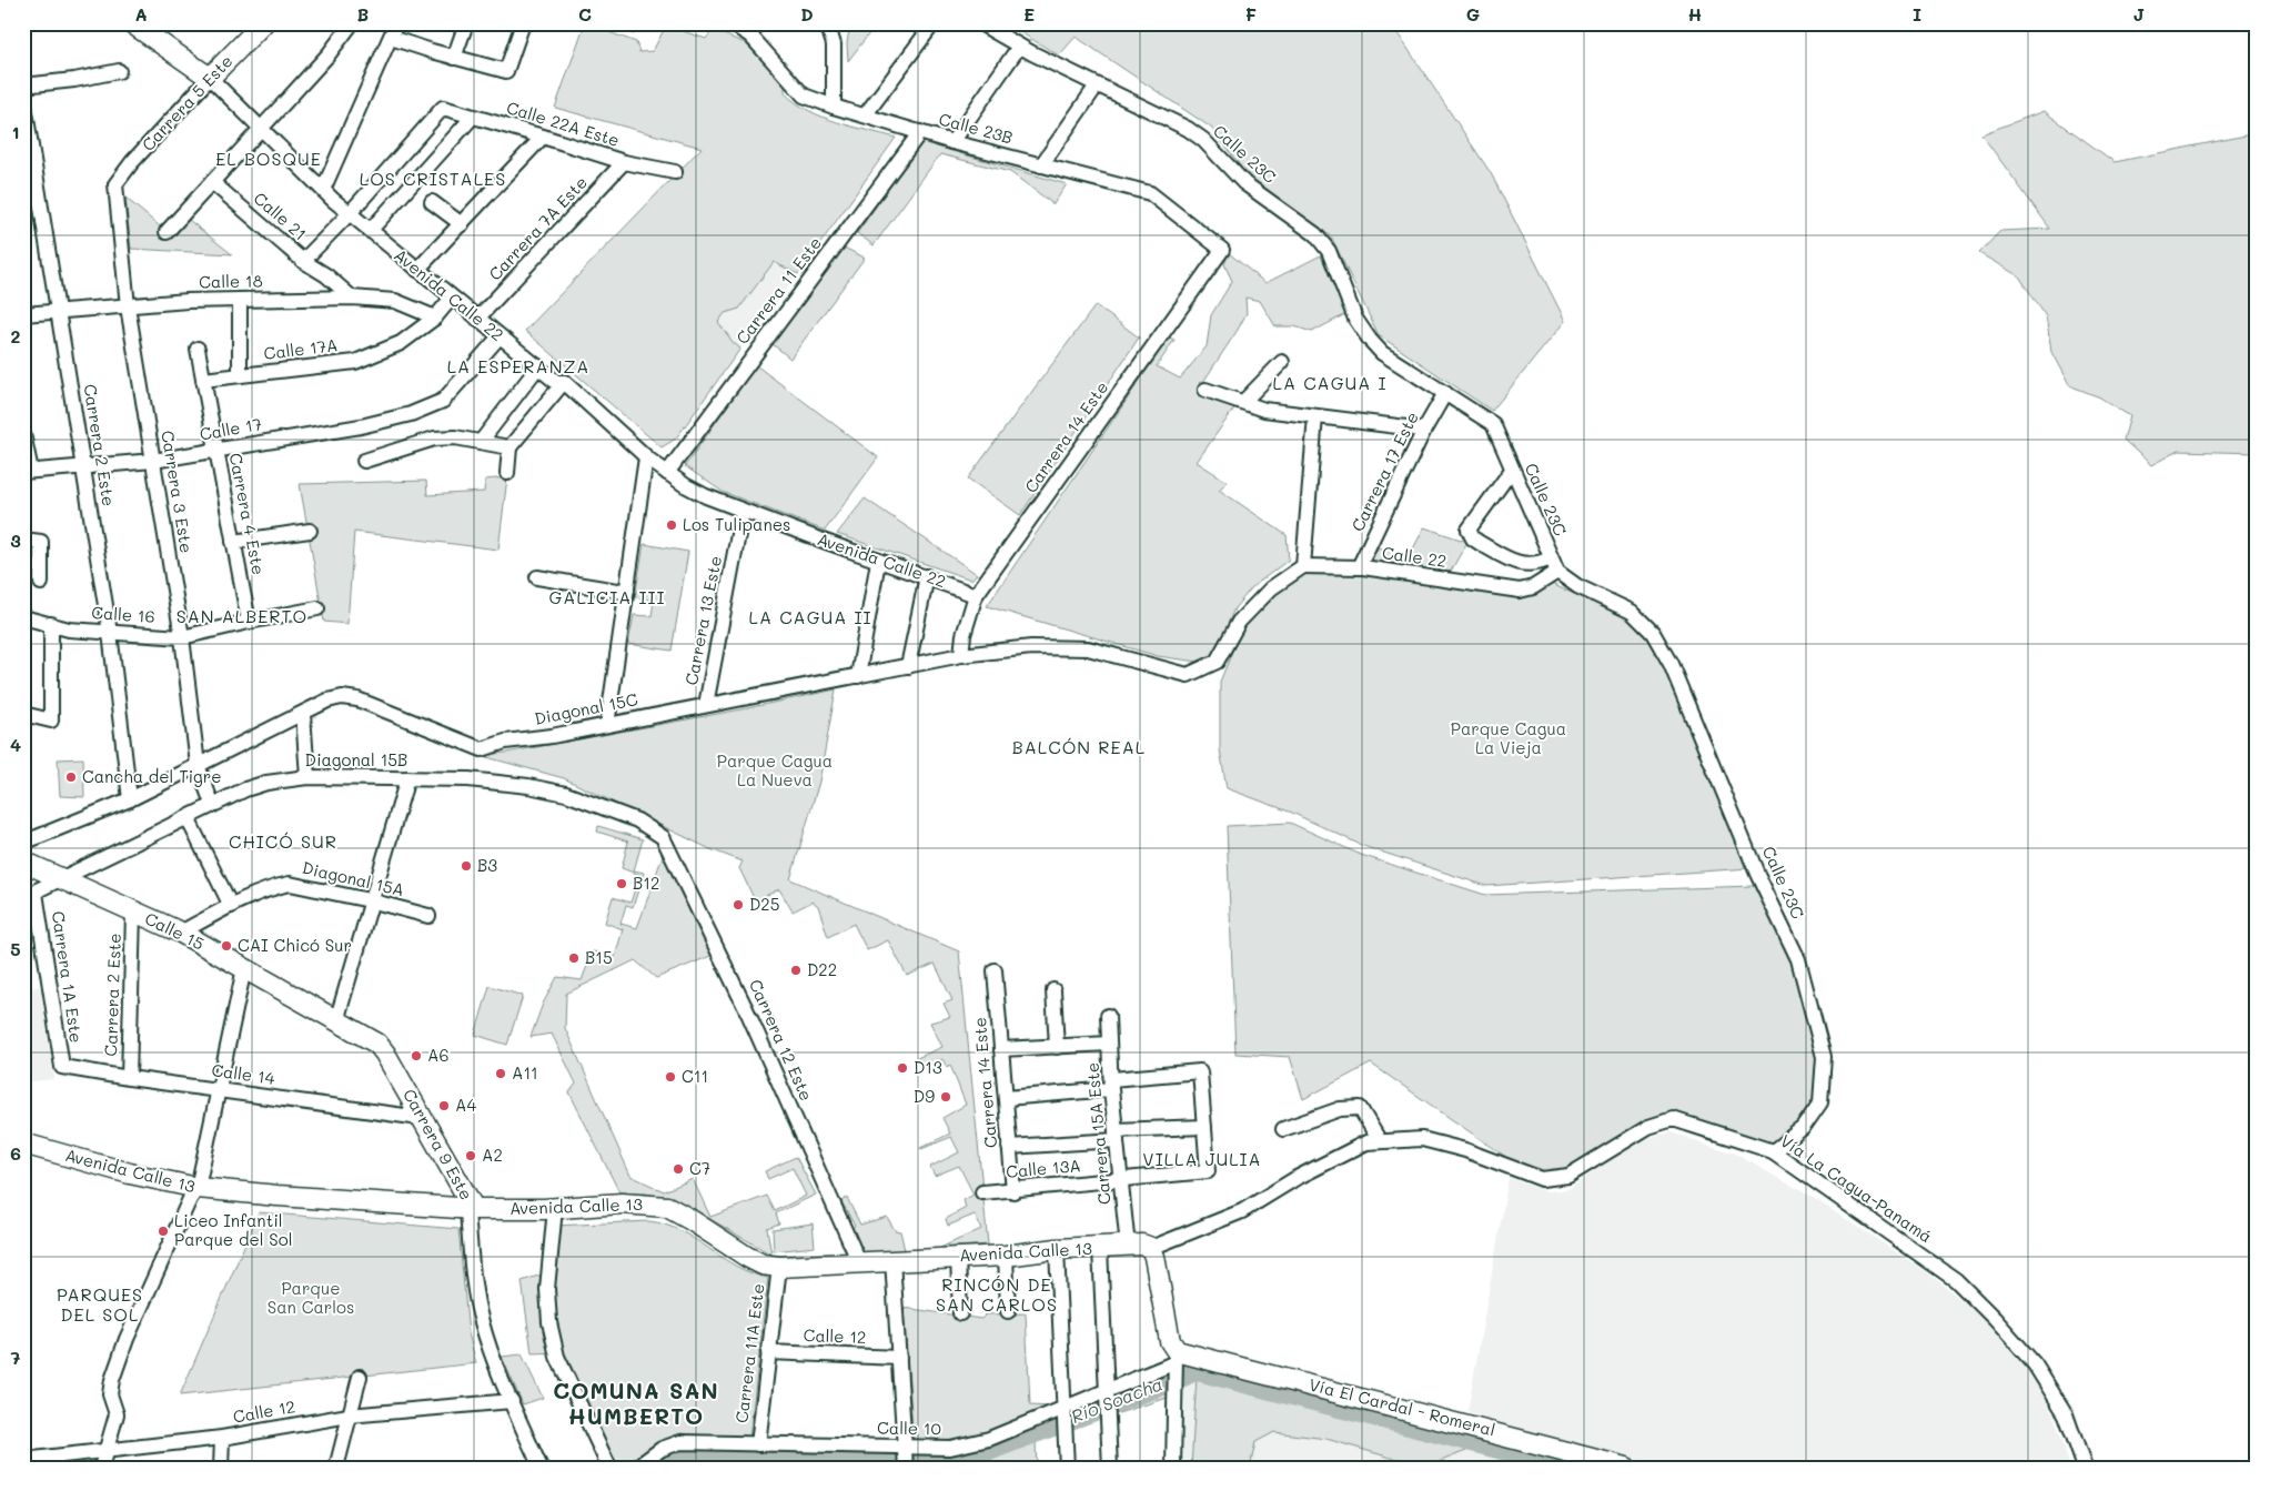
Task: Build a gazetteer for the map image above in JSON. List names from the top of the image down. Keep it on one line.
{"streets":{"main road":["Carrera 5 Este","Avenida Calle 22","Calle 15","Carrera 9 Este","Avenida Calle 13","Vía El Cardal - Romeral"],"street":["Calle 22A Este","Calle 23B","Calle 23C","Calle 21","Carrera 7A Este","Calle 18","Carrera 11 Este","Calle 17A","Calle 17","Carrera 14 Este","Carrera 2 Este","Carrera 17 Este","Carrera 3 Este","Carrera 4 Este","Calle 22","Calle 16","Carrera 13 Este","Diagonal 15C","Diagonal 15B","Diagonal 15A","Carrera 1A Este","Carrera 12 Este","Calle 14","Carrera 15A Este","Calle 13A","Vía La Cagua-Panamá","Calle 12","Carrera 11A Este","Calle 10"]},"crossings":[["Carrera 5 Este","Avenida Calle 22"],["Carrera 5 Este","Carrera 3 Este"],["Calle 22A Este","Carrera 7A Este"],["Calle 22A Este","Avenida Calle 22"],["Calle 23B","Carrera 11 Este"],["Calle 23B","Carrera 14 Este"],["Calle 23C","Carrera 17 Este"],["Calle 23C","Calle 22"],["Calle 23C","Vía La Cagua-Panamá"],["Calle 21","Calle 18"],["Carrera 7A Este","Avenida Calle 22"],["Calle 18","Calle 17A"],["Calle 18","Carrera 2 Este"],["Calle 18","Carrera 3 Este"],["Carrera 11 Este","Avenida Calle 22"],["Avenida Calle 22","Calle 17A"],["Avenida Calle 22","Calle 17"],["Avenida Calle 22","Carrera 14 Este"],["Avenida Calle 22","Carrera 13 Este"],["Calle 17A","Carrera 4 Este"],["Calle 17","Carrera 2 Este"],["Calle 17","Carrera 3 Este"],["Calle 17","Carrera 4 Este"],["Carrera 14 Este","Diagonal 15C"],["Carrera 14 Este","Calle 13A"],["Carrera 2 Este","Calle 16"],["Carrera 2 Este","Diagonal 15C"],["Carrera 2 Este","Calle 15"],["Carrera 2 Este","Calle 14"],["Carrera 17 Este","Calle 22"],["Carrera 3 Este","Calle 16"],["Carrera 3 Este","Diagonal 15C"],["Carrera 3 Este","Diagonal 15B"],["Carrera 4 Este","Calle 16"],["Calle 22","Diagonal 15C"],["Carrera 13 Este","Diagonal 15C"],["Diagonal 15B","Calle 15"],["Diagonal 15B","Carrera 1A Este"],["Diagonal 15B","Carrera 12 Este"],["Diagonal 15A","Calle 15"],["Calle 15","Carrera 9 Este"],["Carrera 1A Este","Calle 14"],["Carrera 12 Este","Avenida Calle 13"],["Calle 14","Carrera 9 Este"],["Carrera 15A Este","Calle 13A"],["Carrera 15A Este","Avenida Calle 13"],["Carrera 9 Este","Avenida Calle 13"],["Carrera 9 Este","Calle 12"],["Avenida Calle 13","Vía La Cagua-Panamá"],["Avenida Calle 13","Carrera 11A Este"],["Calle 12","Carrera 11A Este"],["Carrera 11A Este","Calle 10"],["Vía El Cardal - Romeral","Calle 10"]],"districts":["EL BOSQUE","LOS CRISTALES","LA ESPERANZA","LA CAGUA I","GALICIA III","SAN ALBERTO","LA CAGUA II","BALCÓN REAL","CHICÓ SUR","VILLA JULIA","RINCÓN DE SAN CARLOS","PARQUES DEL SOL","COMUNA SAN HUMBERTO"],"water":["Río Soacha"],"parks":["Parque Cagua La Vieja","Parque Cagua La Nueva","Parque San Carlos"],"places":["Los Tulipanes","Cancha del Tigre","B3","B12","D25","CAI Chicó Sur","B15","D22","A6","D13","A11","C11","D9","A4","A2","C7","Liceo Infantil Parque del Sol"],"grid":{"columns":["A","B","C","D","E","F","G","H","I","J"],"rows":["1","2","3","4","5","6","7"]}}
